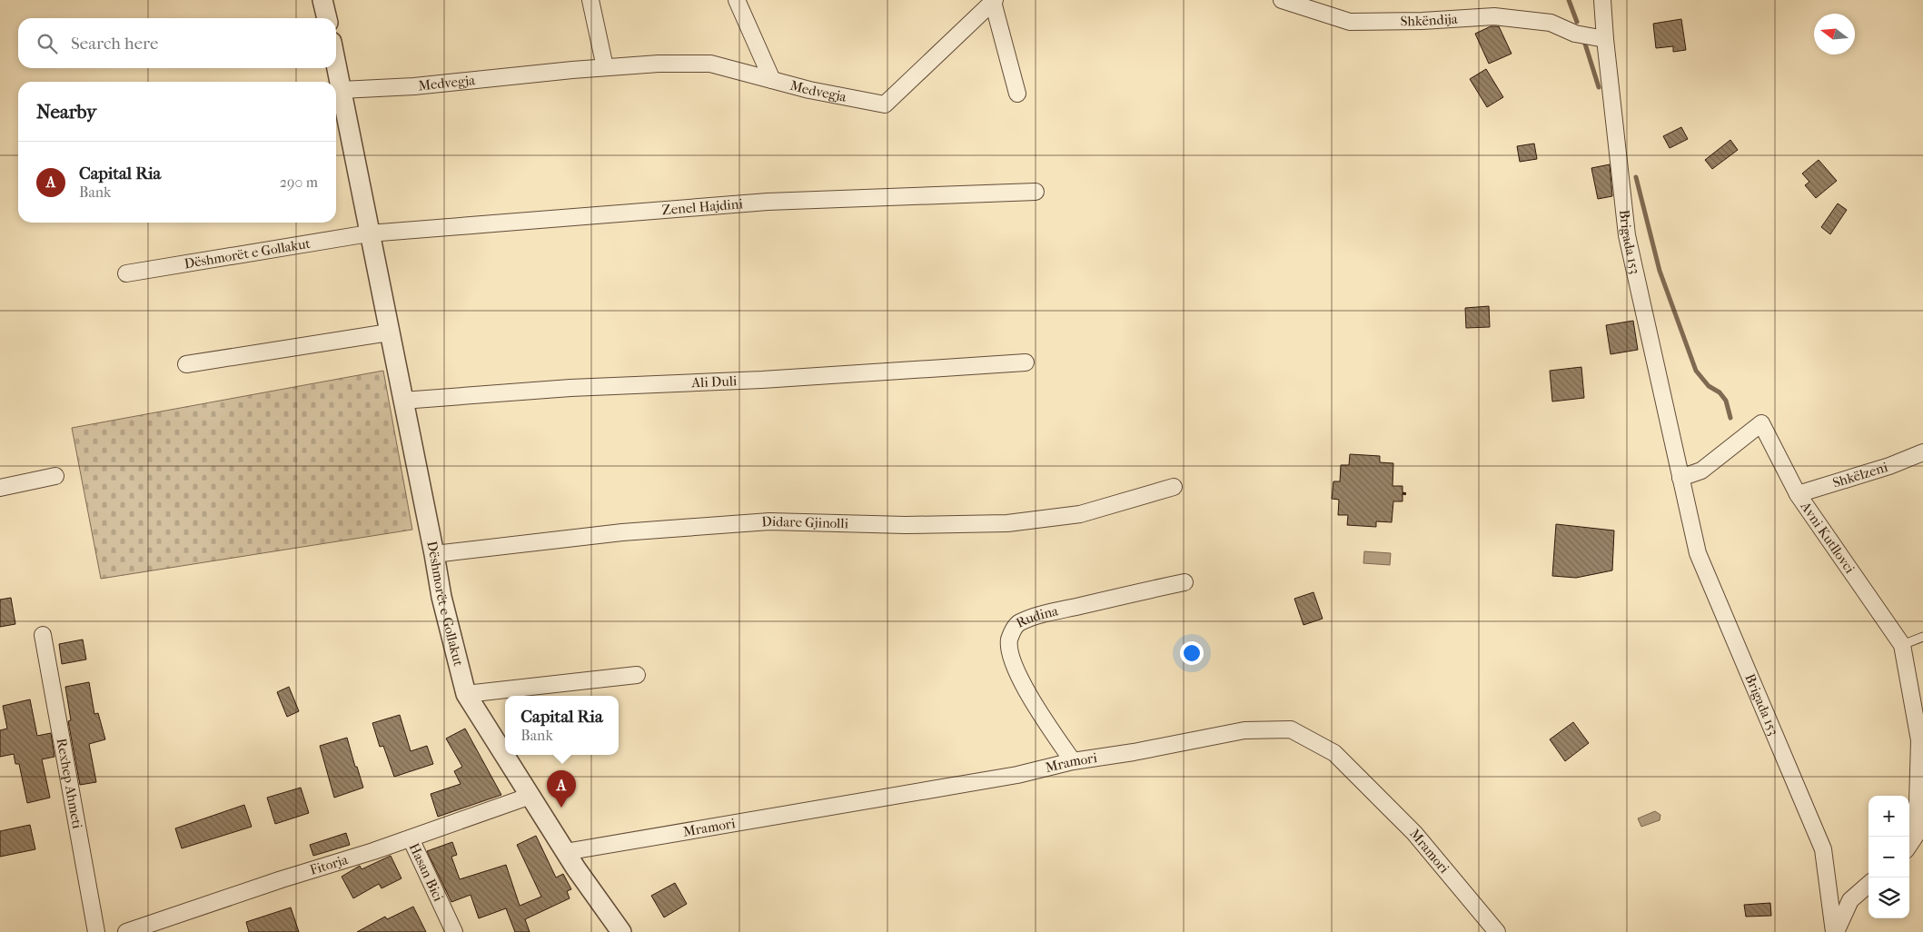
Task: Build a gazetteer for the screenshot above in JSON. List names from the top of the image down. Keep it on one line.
{"streets":{"street":["Shkëndija","Medvegja","Zenel Hajdini","Brigada 153","Dëshmorët e Gollakut","Ali Duli","Shkëlzeni","Didare Gjinolli","Avni Kutllovci","Rudina","Mramori","Rexhep Ahmeti","Fitorja","Hasan Bici"]},"crossings":[["Shkëndija","Brigada 153"],["Medvegja","Dëshmorët e Gollakut"],["Zenel Hajdini","Dëshmorët e Gollakut"],["Brigada 153","Avni Kutllovci"],["Dëshmorët e Gollakut","Ali Duli"],["Dëshmorët e Gollakut","Didare Gjinolli"],["Dëshmorët e Gollakut","Mramori"],["Dëshmorët e Gollakut","Fitorja"],["Shkëlzeni","Avni Kutllovci"],["Rudina","Mramori"],["Fitorja","Hasan Bici"]],"north":"left","page":{"search":"Search here","heading":"Nearby","list":[{"mark":"A","name":"Capital Ria","note":"Bank","value":"290 m"}],"popup":["Capital Ria","Bank"],"pins":"A","map_buttons":["+","−"]}}
